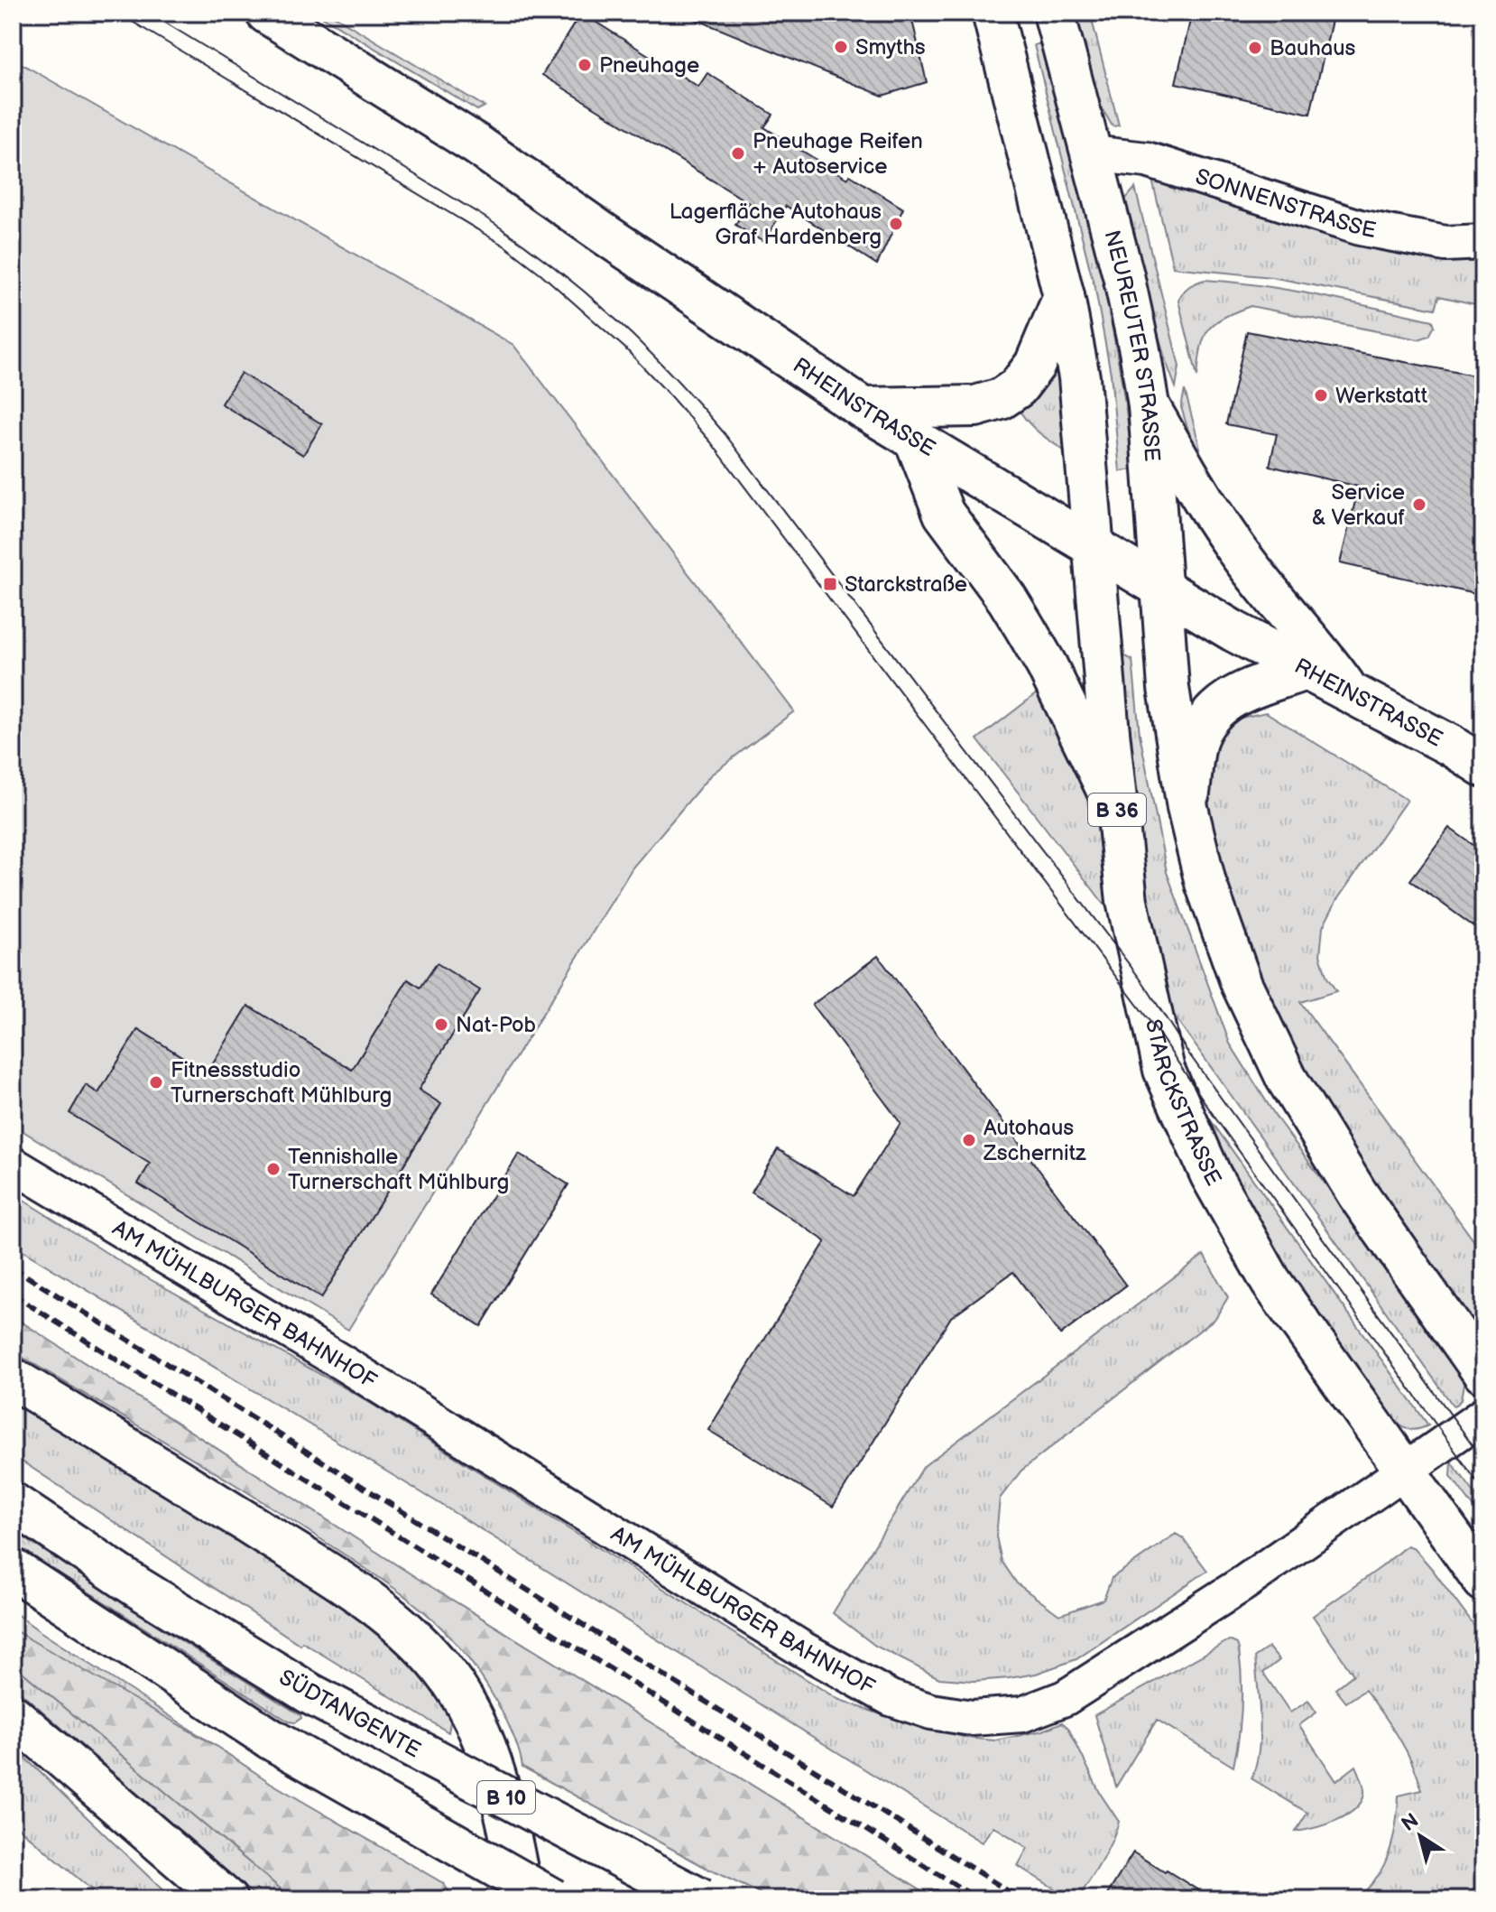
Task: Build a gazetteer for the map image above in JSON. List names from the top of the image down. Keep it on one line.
{"streets":{"main road":["NEUREUTER STRASSE","RHEINSTRASSE","B 36","STARCKSTRASSE","SÜDTANGENTE","B 10"],"street":["SONNENSTRASSE","AM MÜHLBURGER BAHNHOF"]},"crossings":[["SONNENSTRASSE","NEUREUTER STRASSE"],["NEUREUTER STRASSE","RHEINSTRASSE"],["RHEINSTRASSE","STARCKSTRASSE"],["STARCKSTRASSE","AM MÜHLBURGER BAHNHOF"]],"places":{"other":["Smyths","Bauhaus","Pneuhage","Pneuhage Reifen + Autoservice","Lagerfläche Autohaus Graf Hardenberg","Werkstatt","Service & Verkauf","Nat-Pob","Fitnessstudio Turnerschaft Mühlburg","Autohaus Zschernitz","Tennishalle Turnerschaft Mühlburg"],"transit":["Starckstraße"]},"north":"top left"}
